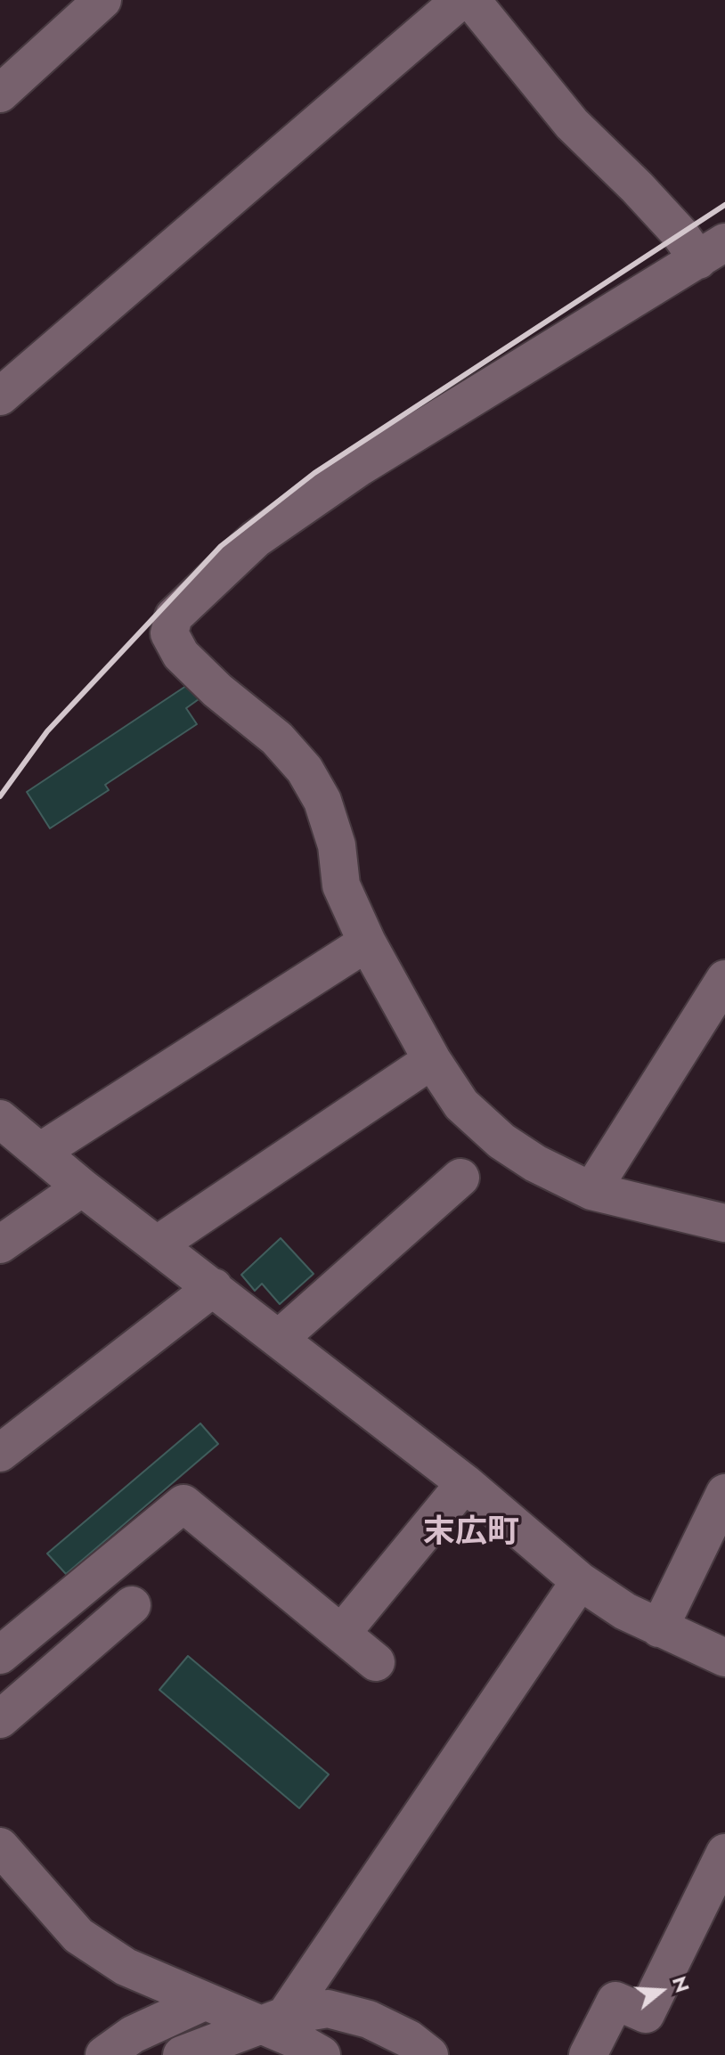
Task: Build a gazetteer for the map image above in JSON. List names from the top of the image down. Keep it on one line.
{"districts":["末広町"],"north":"right"}
